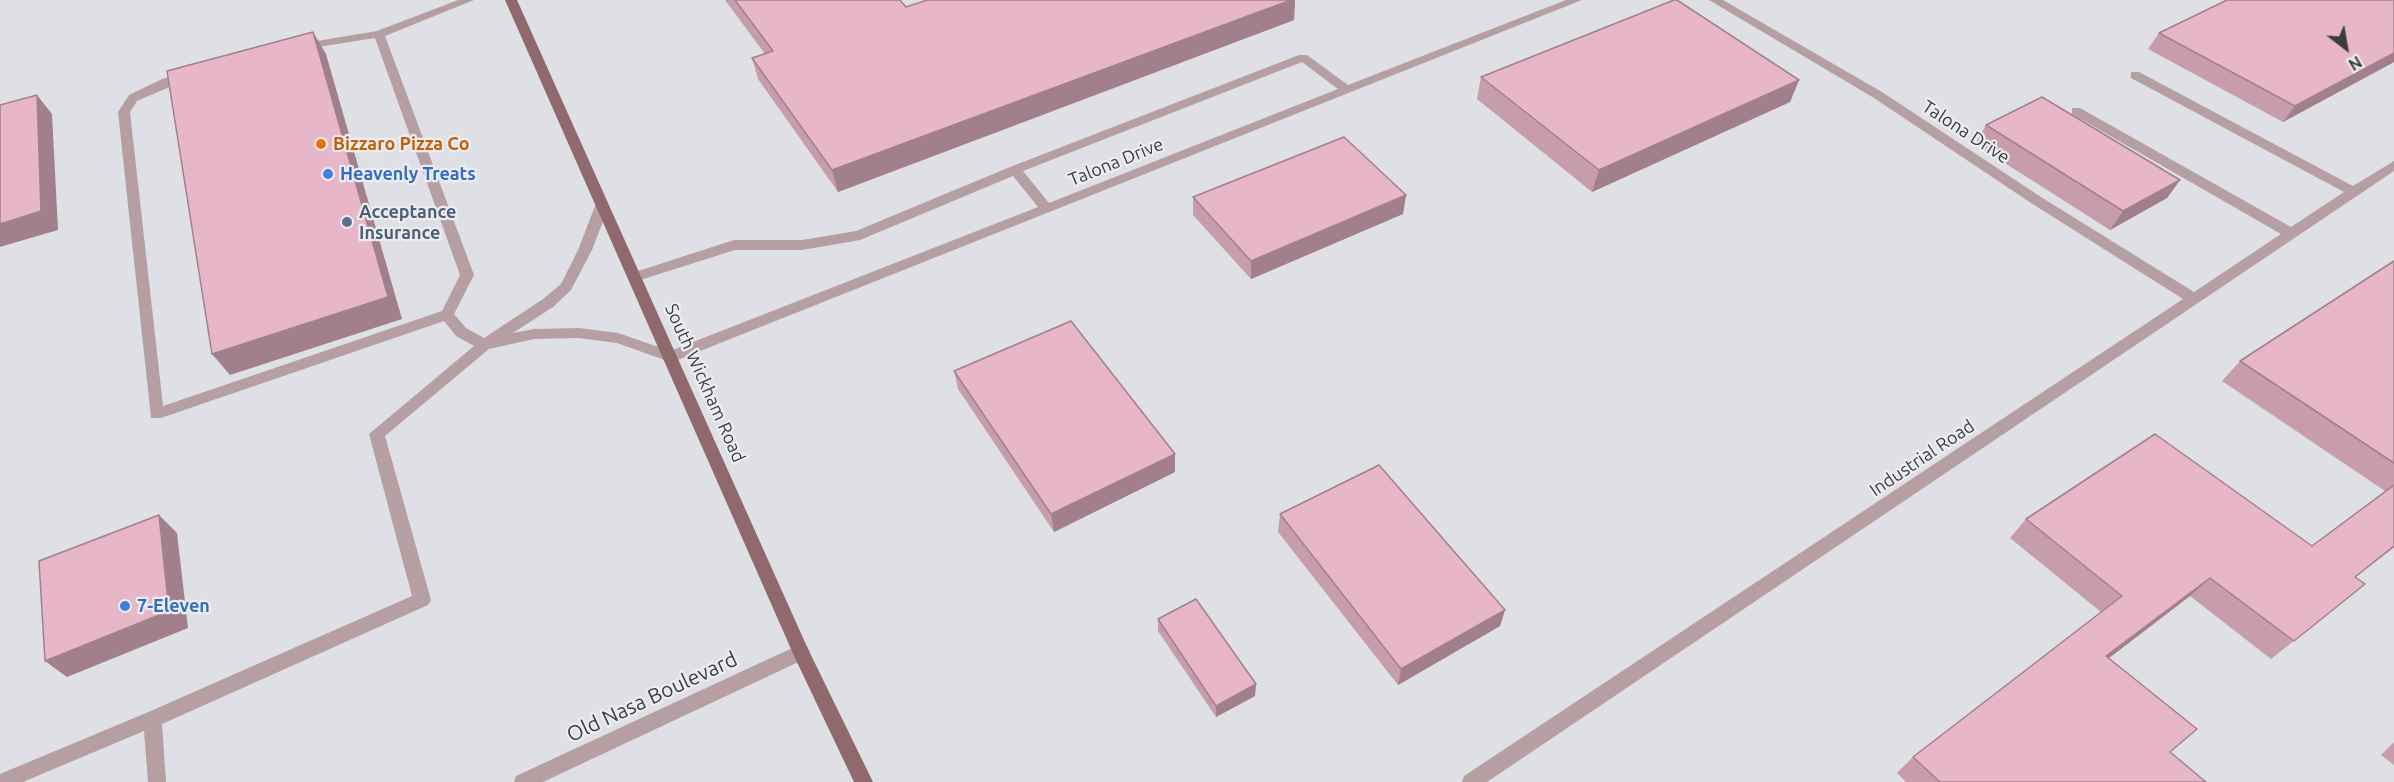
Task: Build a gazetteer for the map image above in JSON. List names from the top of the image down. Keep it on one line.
{"streets":{"main road":["South Wickham Road"],"street":["Talona Drive","Industrial Road","Old Nasa Boulevard"]},"crossings":[["Talona Drive","South Wickham Road"],["Talona Drive","Industrial Road"],["South Wickham Road","Old Nasa Boulevard"]],"places":["Bizzaro Pizza Co","Heavenly Treats","Acceptance Insurance","7-Eleven"],"north":"bottom right"}
